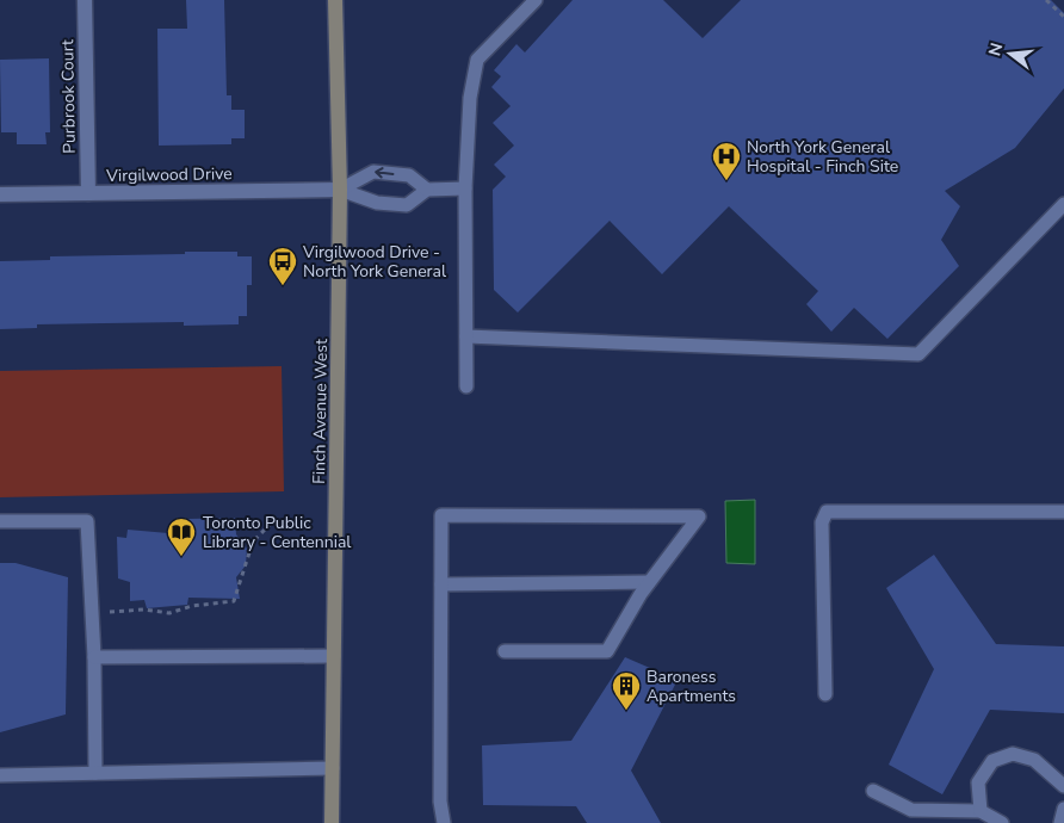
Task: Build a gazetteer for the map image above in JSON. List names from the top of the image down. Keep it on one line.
{"streets":{"main road":["Finch Avenue West"],"street":["Purbrook Court","Virgilwood Drive"]},"crossings":[["Purbrook Court","Virgilwood Drive"],["Virgilwood Drive","Finch Avenue West"]],"places":{"hospital":["North York General Hospital - Finch Site"],"bus stop":["Virgilwood Drive - North York General"],"library":["Toronto Public Library - Centennial"],"building":["Baroness Apartments"]},"north":"left"}
